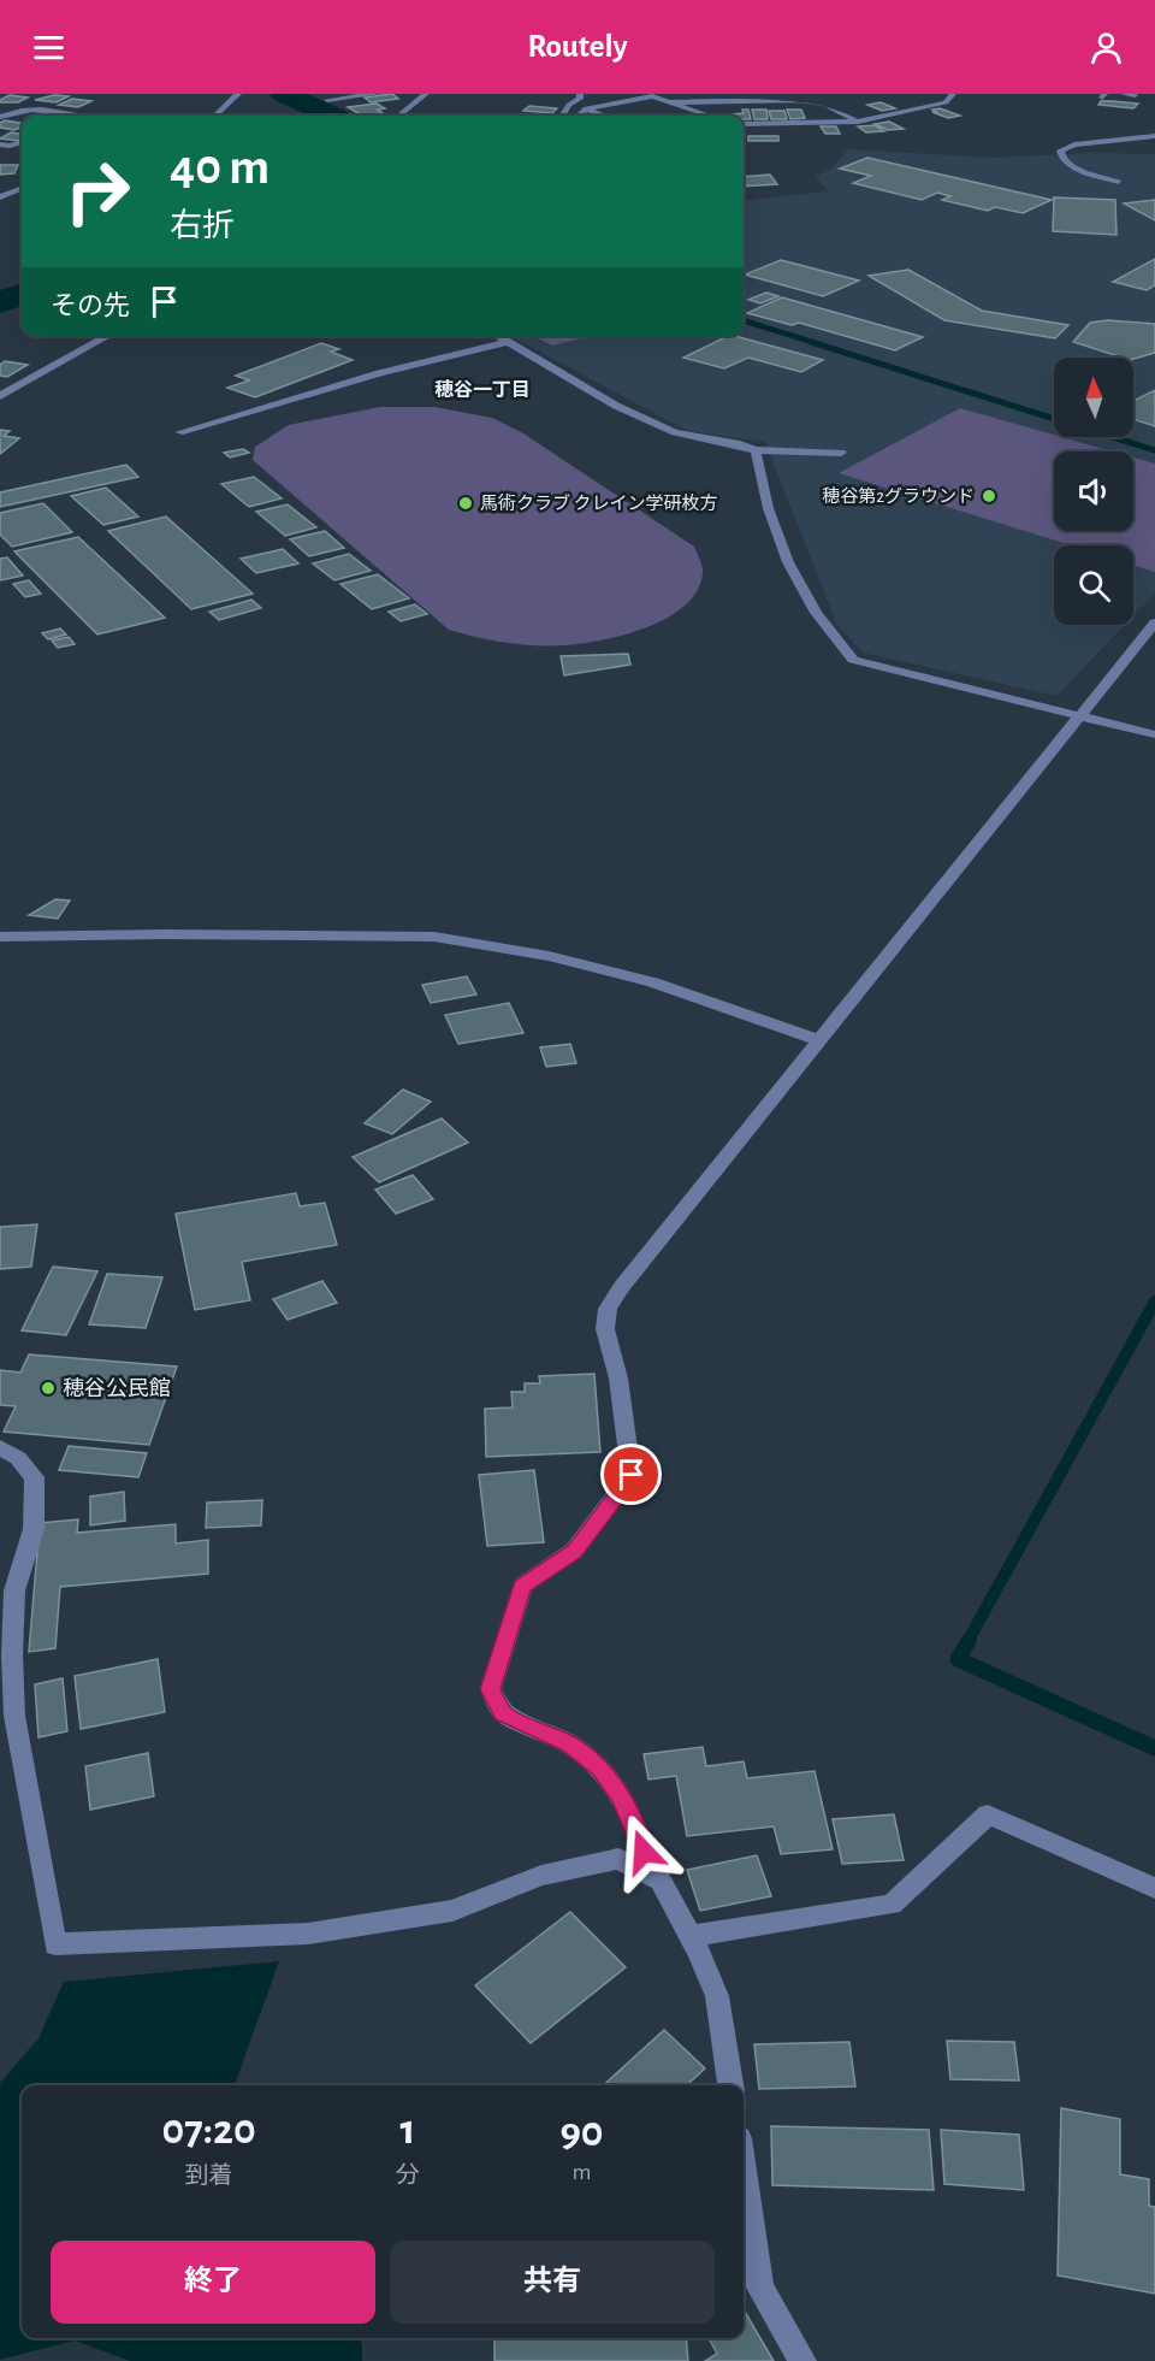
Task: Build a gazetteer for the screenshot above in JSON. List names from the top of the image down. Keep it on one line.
{"districts":["穂谷一丁目"],"places":["穂谷第2グラウンド","馬術クラブ クレイン学研枚方","穂谷公民館"],"north":"top","page":{"header":"Routely","turn":["40 m","右折"],"then":"その先","eta":["07:20","到着","1","分","90","m"],"buttons":["終了","共有"]}}
